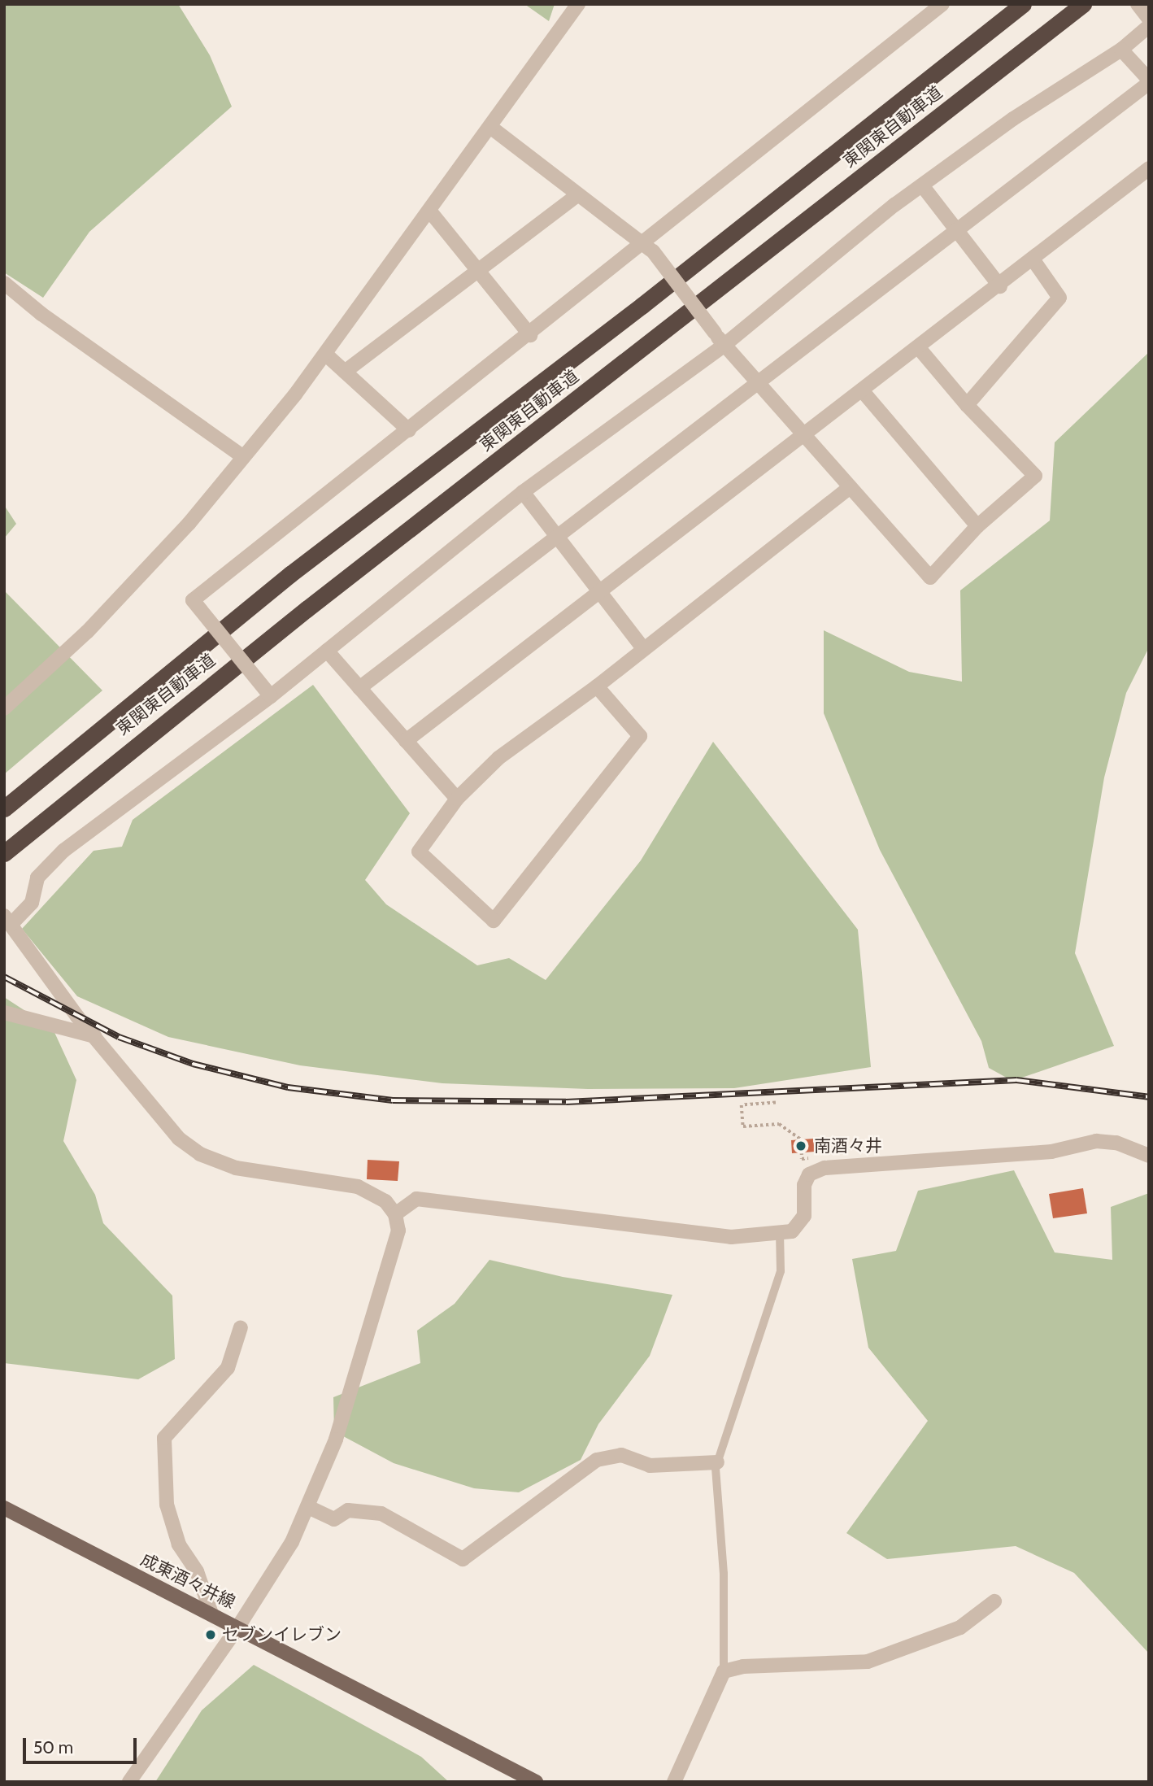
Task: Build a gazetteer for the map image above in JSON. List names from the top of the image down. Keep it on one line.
{"streets":{"highway":["東関東自動車道"],"main road":["成東酒々井線"]},"places":["南酒々井","セブンイレブン"],"scale_bar":"50 m"}
